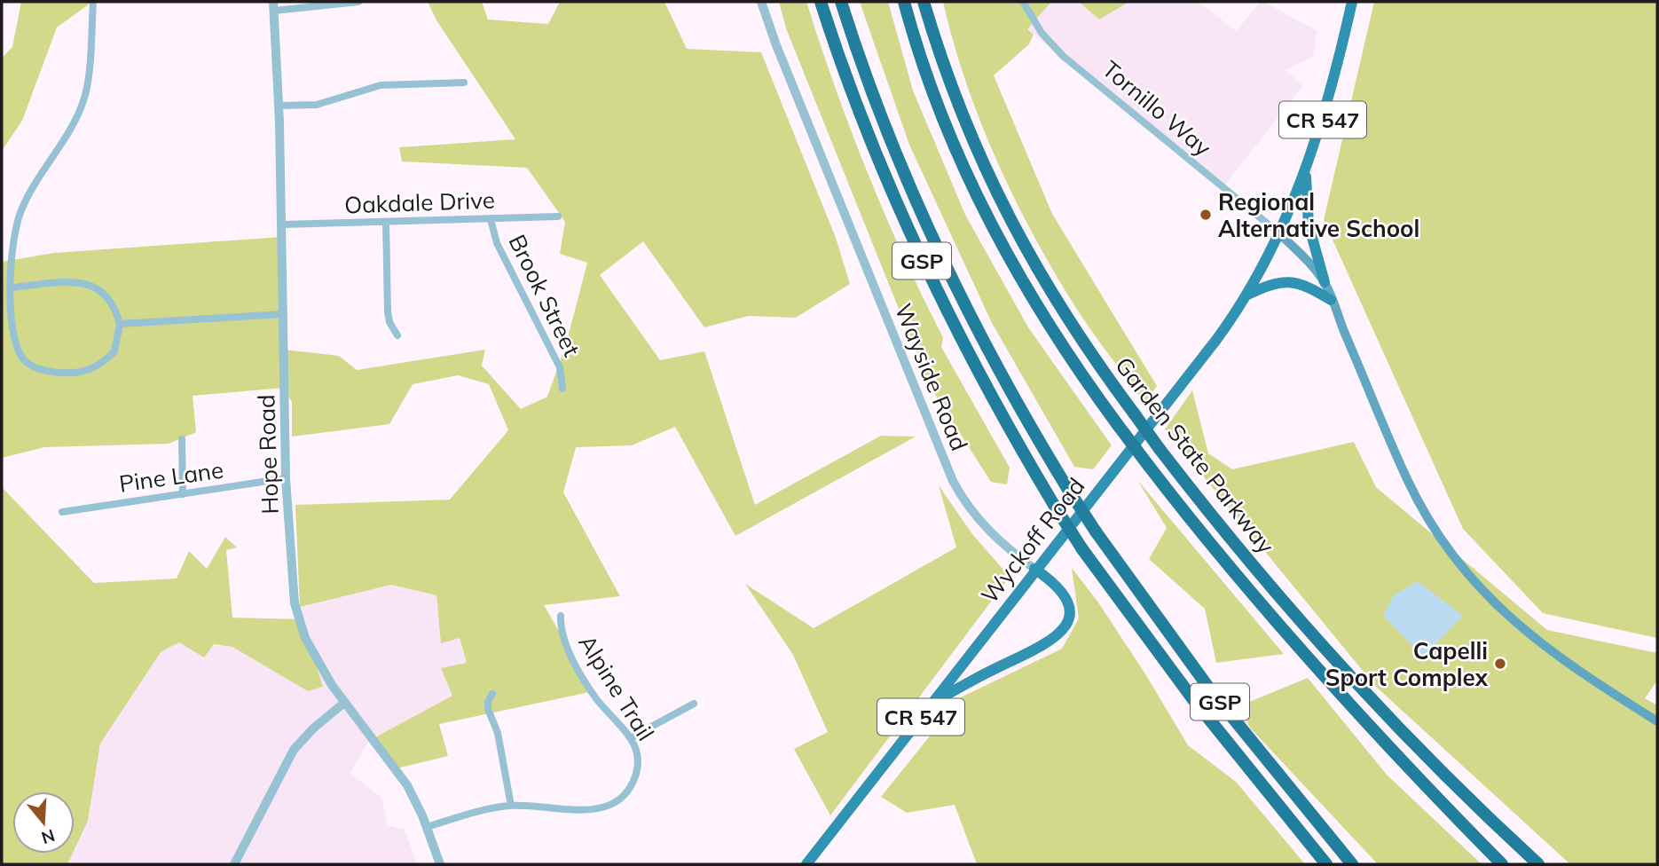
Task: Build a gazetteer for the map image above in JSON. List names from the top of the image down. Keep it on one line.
{"streets":{"highway":["GSP","Garden State Parkway"],"main road":["CR 547","Wyckoff Road"],"street":["Tornillo Way","Oakdale Drive","Brook Street","Wayside Road","Hope Road","Pine Lane","Alpine Trail"]},"crossings":[["Tornillo Way","CR 547"],["Tornillo Way","Wyckoff Road"],["CR 547","Wyckoff Road"],["Oakdale Drive","Brook Street"],["Oakdale Drive","Hope Road"],["Wayside Road","Wyckoff Road"],["Hope Road","Pine Lane"],["Hope Road","Alpine Trail"]],"places":["Regional Alternative School","Capelli Sport Complex"],"north":"bottom"}
